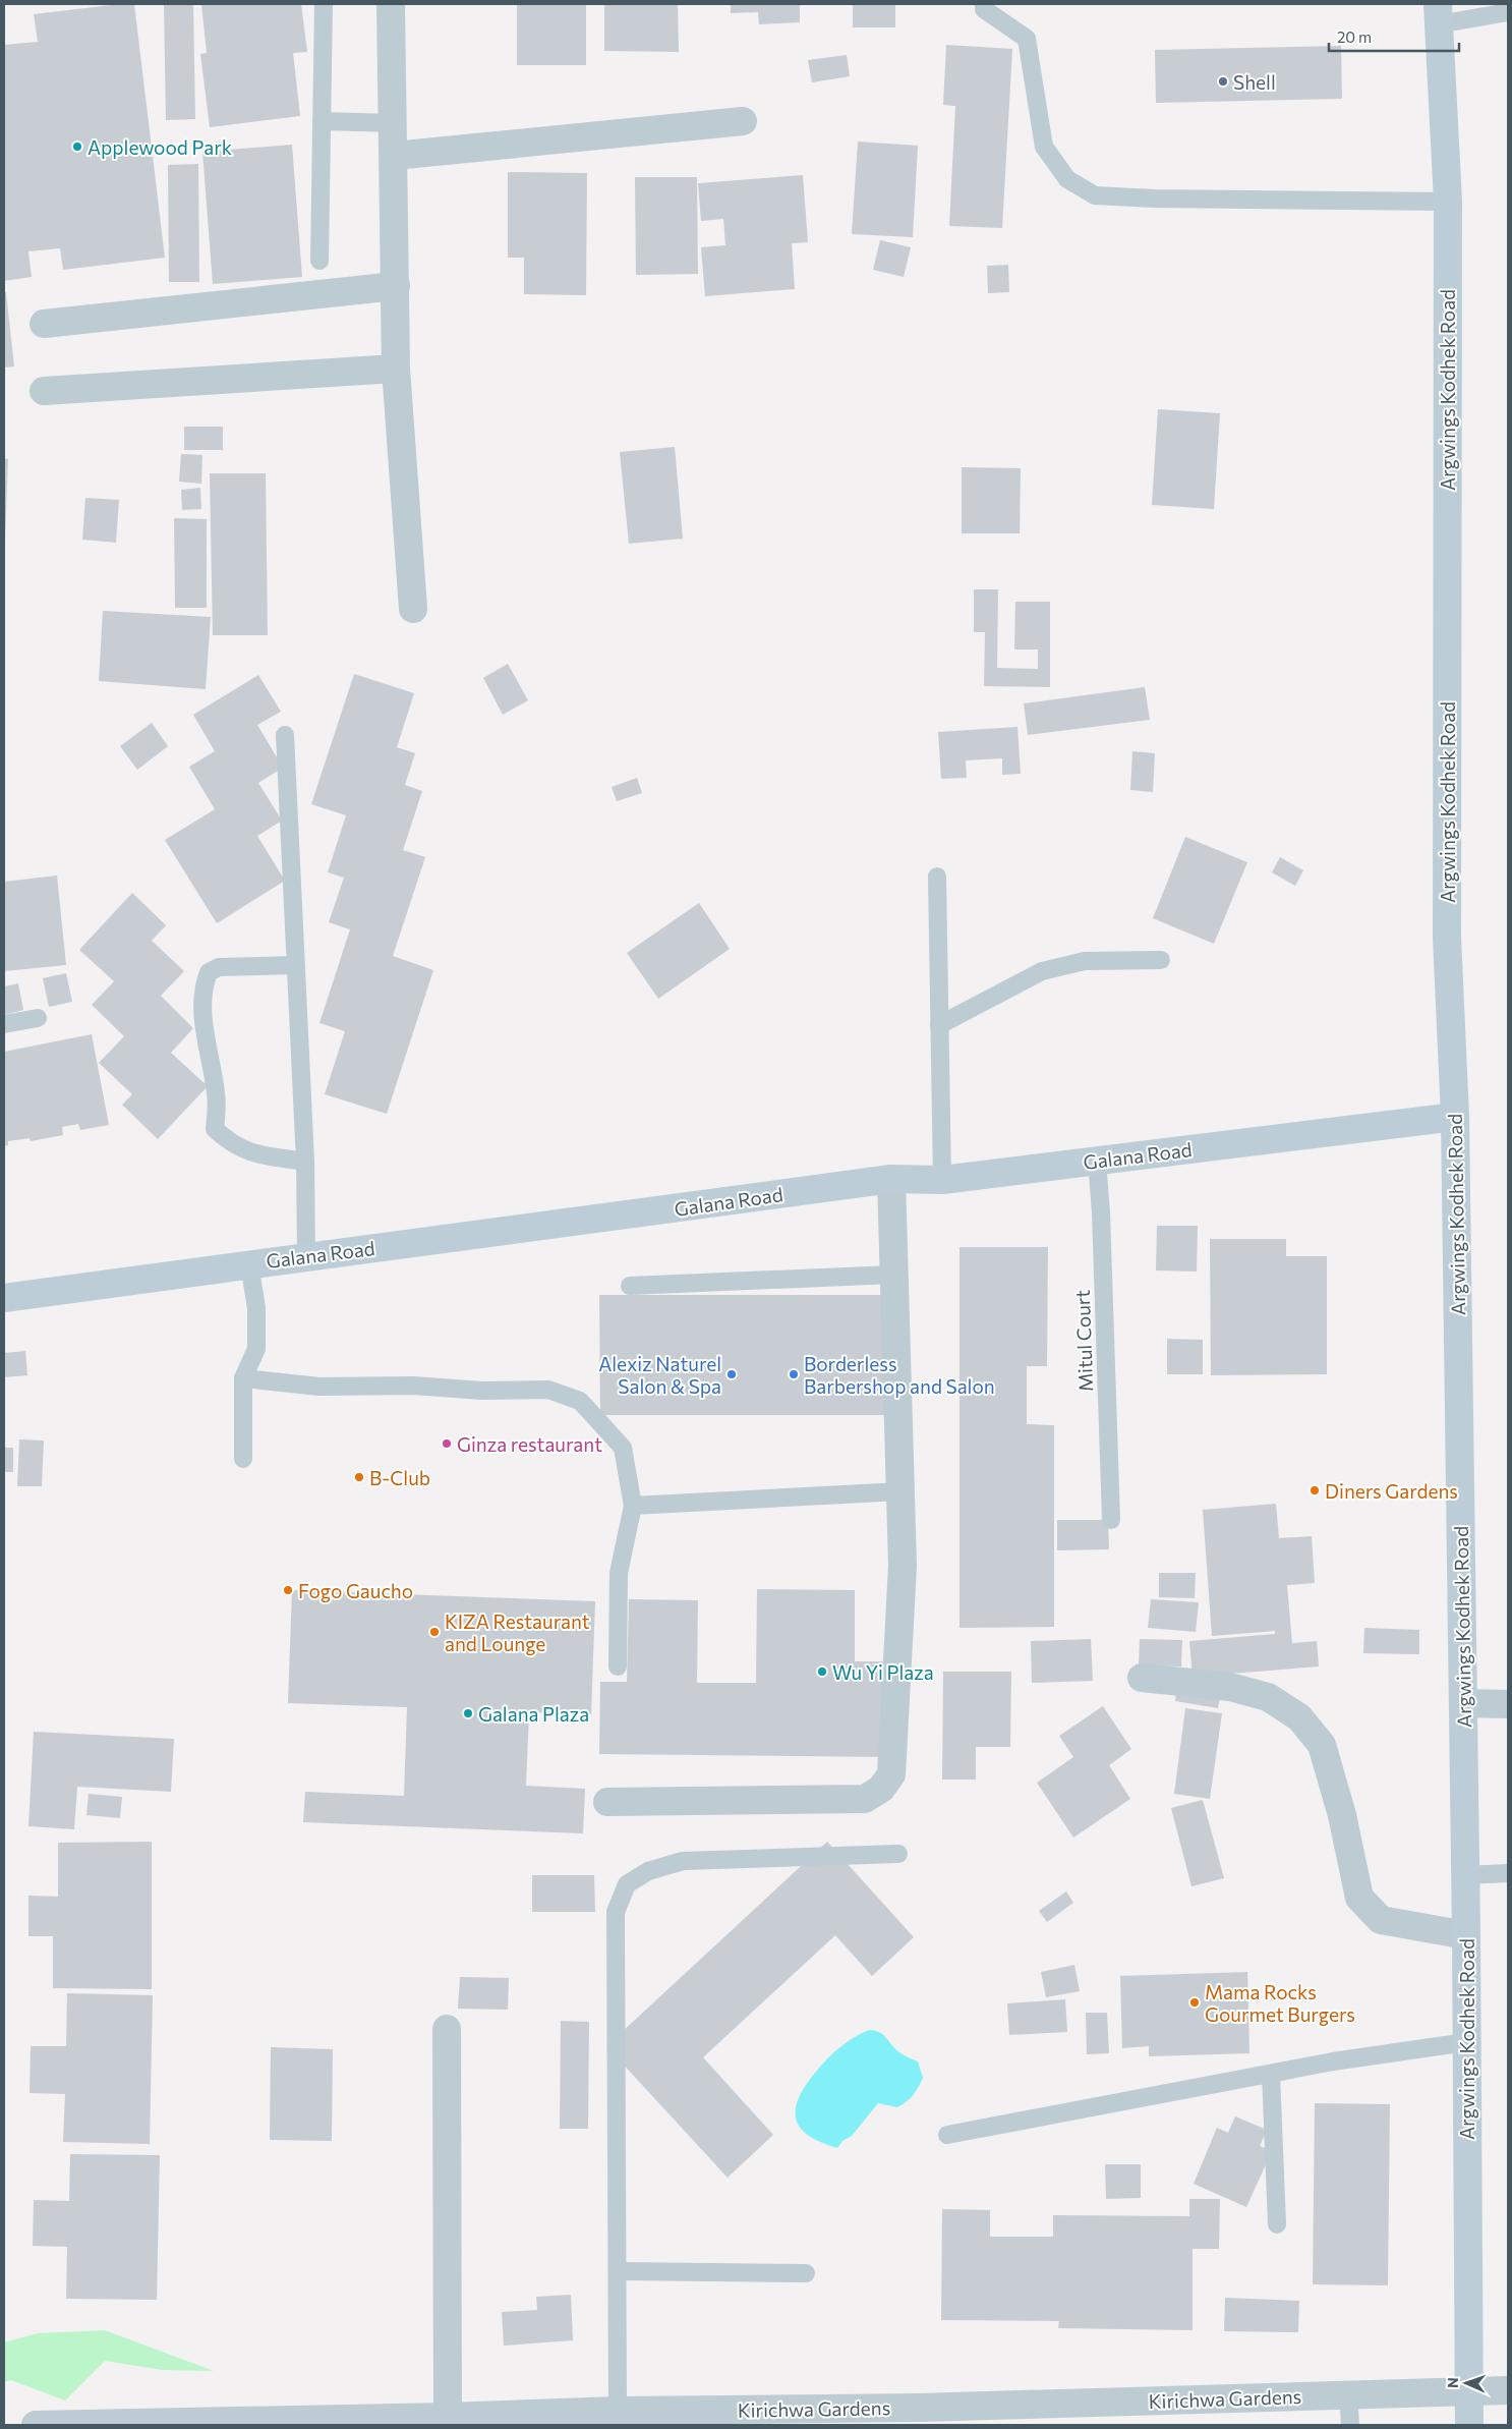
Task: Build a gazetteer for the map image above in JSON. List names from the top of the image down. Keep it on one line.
{"streets":{"main road":["Argwings Kodhek Road","Galana Road"],"street":["Kirichwa Gardens"],"lane":["Mitul Court"]},"crossings":[["Argwings Kodhek Road","Galana Road"],["Argwings Kodhek Road","Kirichwa Gardens"],["Galana Road","Mitul Court"]],"places":["Shell","Applewood Park","Alexiz Naturel Salon & Spa","Borderless Barbershop and Salon","Ginza restaurant","B-Club","Diners Gardens","Fogo Gaucho","KIZA Restaurant and Lounge","Wu Yi Plaza","Galana Plaza","Mama Rocks Gourmet Burgers"],"scale_bar":"20 m","north":"left"}
